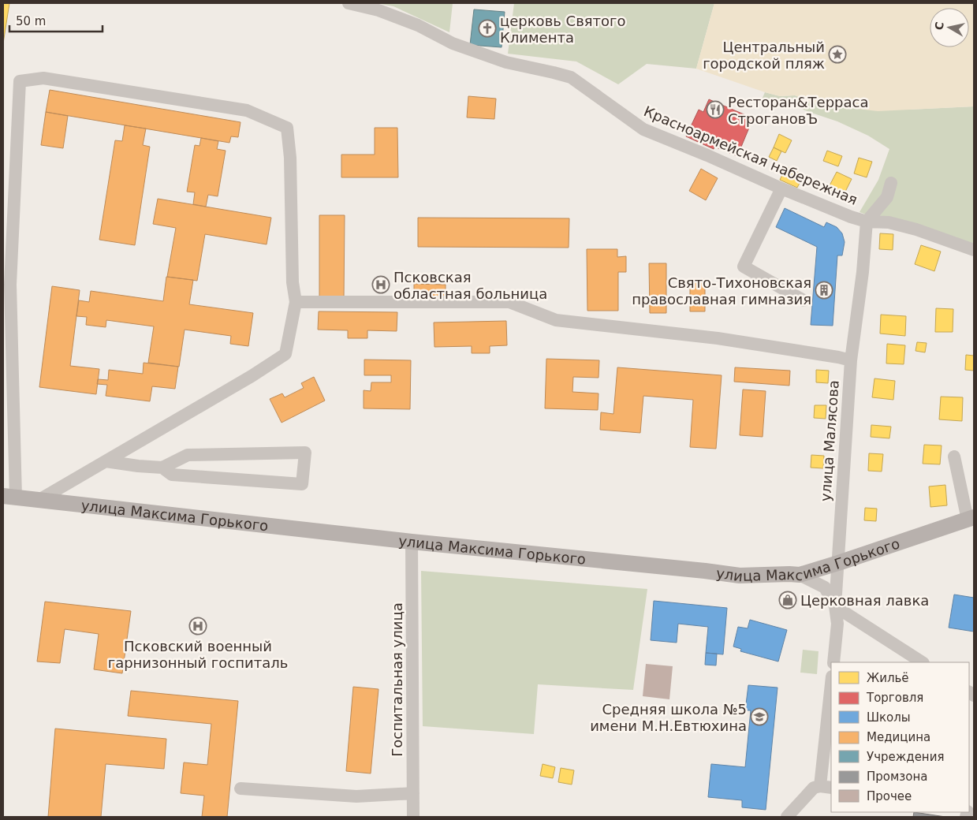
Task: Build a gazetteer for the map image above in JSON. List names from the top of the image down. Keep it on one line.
{"streets":{"main road":["улица Максима Горького"],"street":["Красноармейская набережная","улица Малясова","Госпитальная улица"]},"crossings":[["Красноармейская набережная","улица Малясова"],["улица Малясова","улица Максима Горького"],["улица Максима Горького","Госпитальная улица"]],"places":{"church":["церковь Святого Климента"],"place":["Центральный городской пляж"],"restaurant":["Ресторан&Терраса СтрогановЪ"],"hospital":["Псковская областная больница","Псковский военный гарнизонный госпиталь"],"building":["Свято-Тихоновская православная гимназия"],"shop":["Церковная лавка"],"school or university":["Средняя школа №5 имени М.Н.Евтюхина"]},"legend":["Жильё","Торговля","Школы","Медицина","Учреждения","Промзона","Прочее"],"scale_bar":"50 m","north":"left"}
